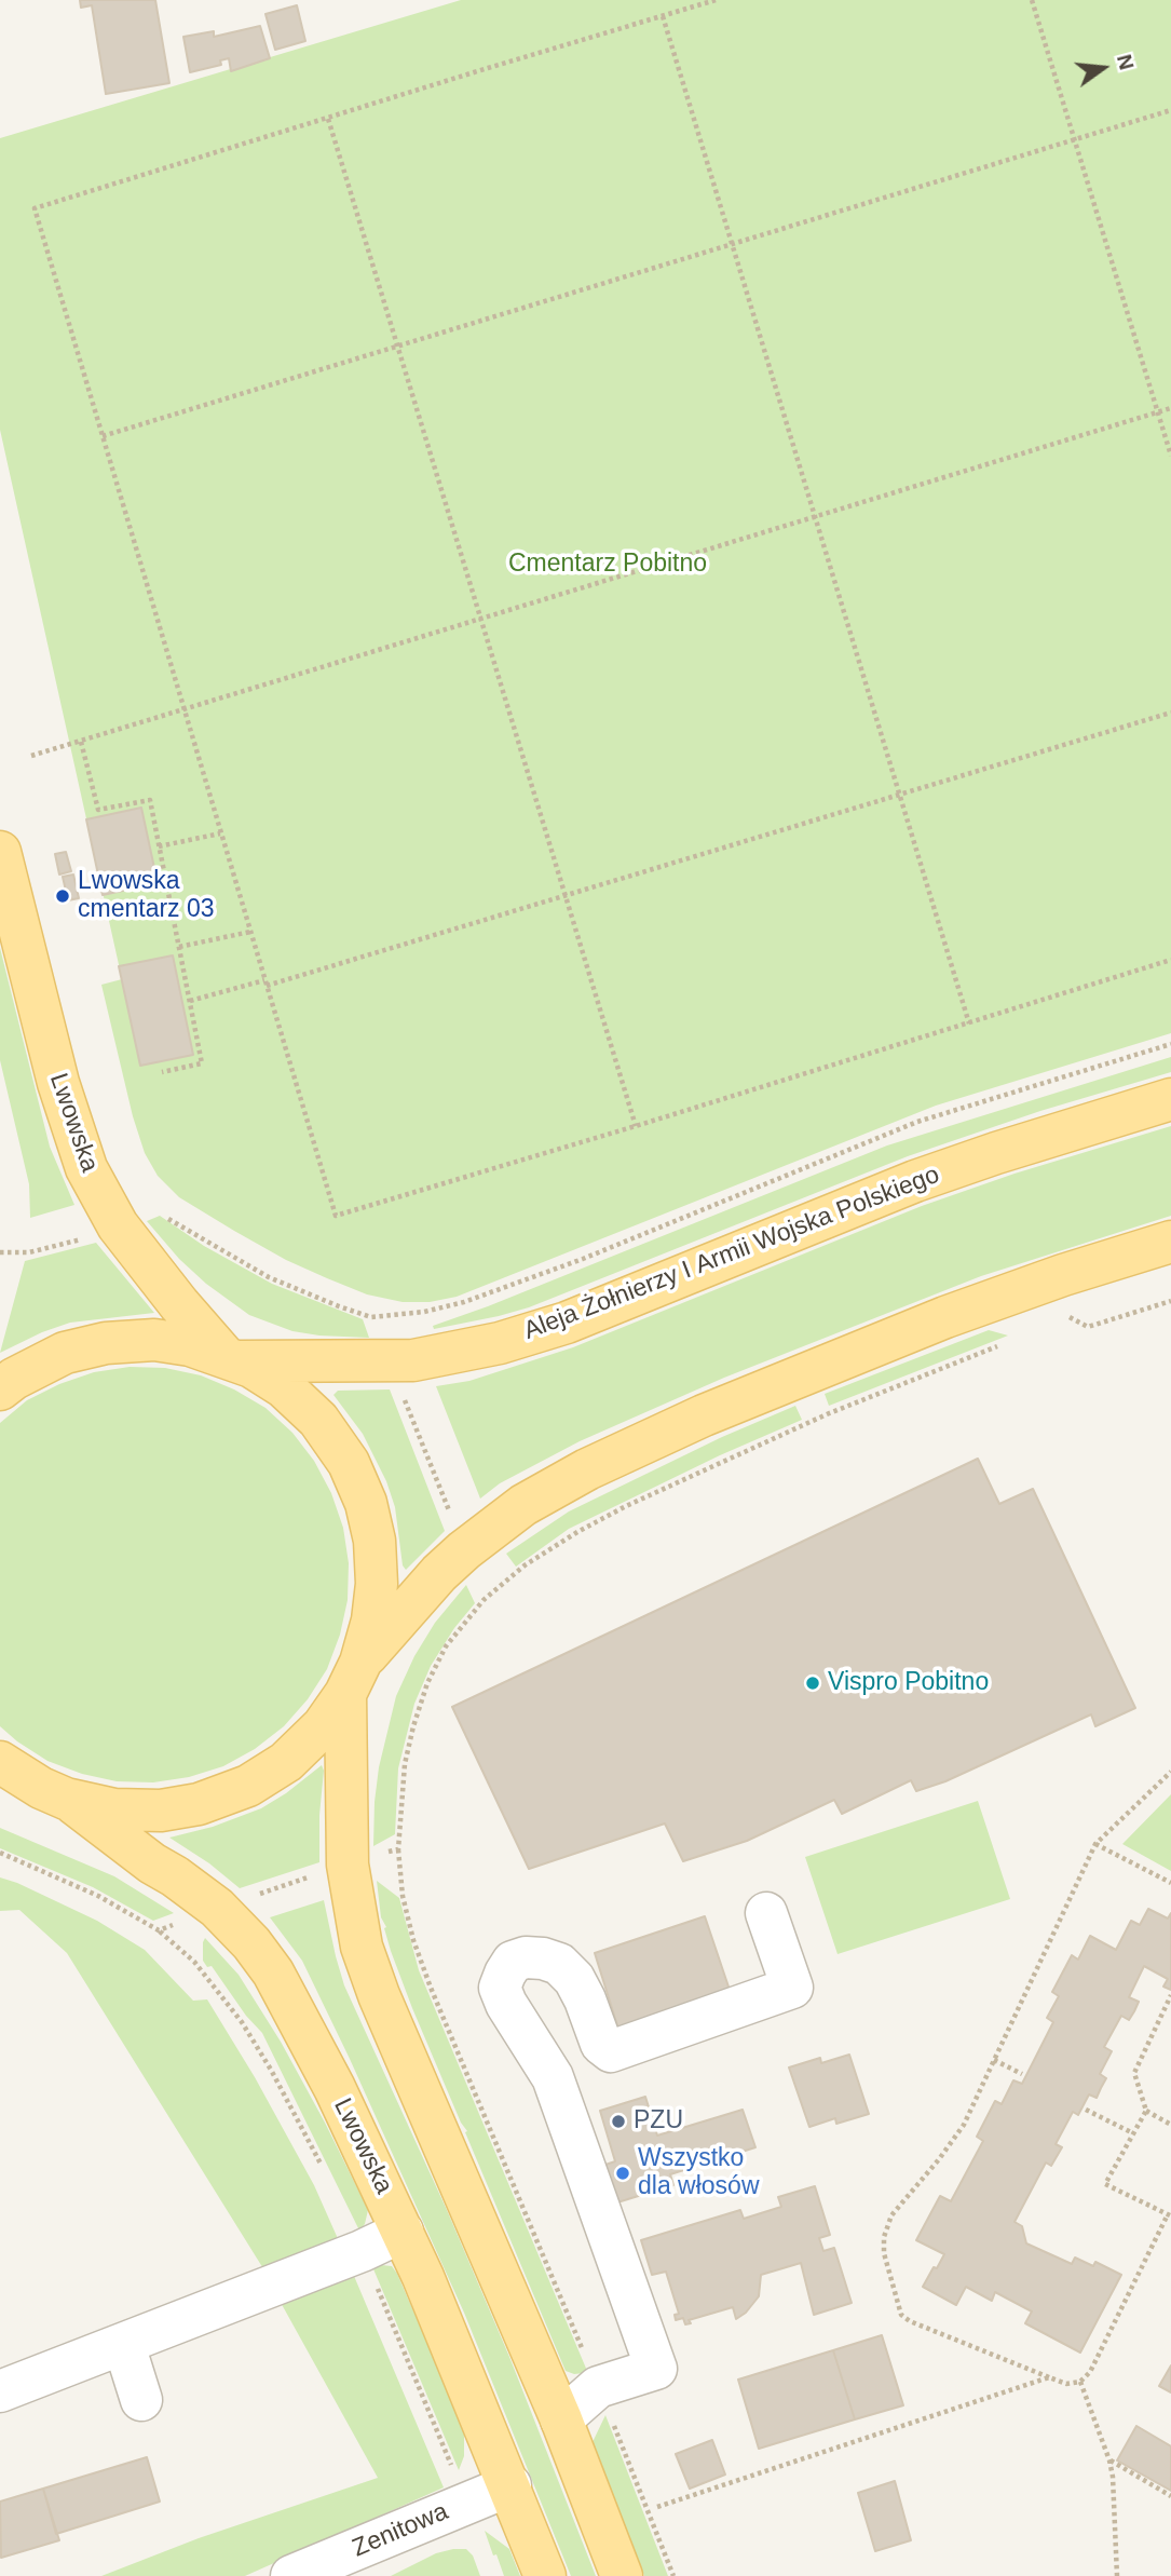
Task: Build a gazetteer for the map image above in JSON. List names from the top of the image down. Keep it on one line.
{"streets":{"main road":["Lwowska","Aleja Żołnierzy I Armii Wojska Polskiego"],"street":["Zenitowa"]},"crossings":[["Lwowska","Aleja Żołnierzy I Armii Wojska Polskiego"],["Lwowska","Zenitowa"]],"parks":["Cmentarz Pobitno"],"places":["Lwowska cmentarz 03","Vispro Pobitno","PZU","Wszystko dla włosów"],"north":"right"}
